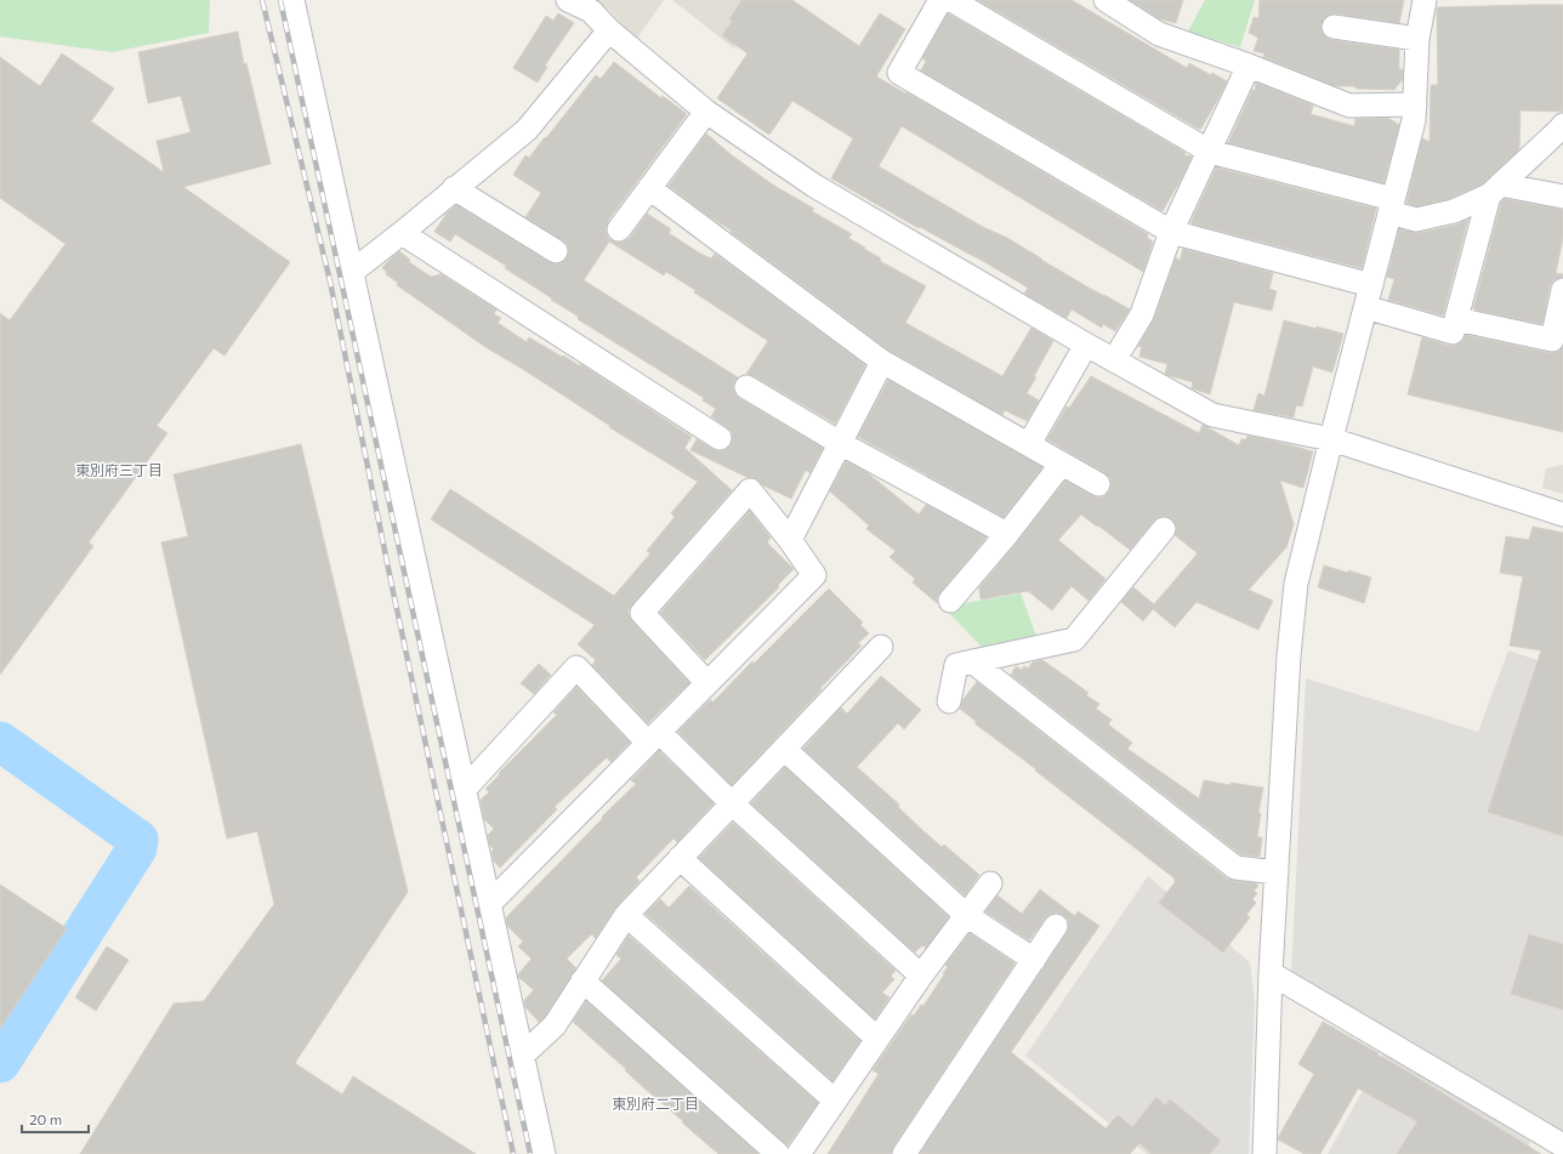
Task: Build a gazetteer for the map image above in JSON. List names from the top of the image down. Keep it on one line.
{"districts":["東別府三丁目","東別府二丁目"],"scale_bar":"20 m"}
